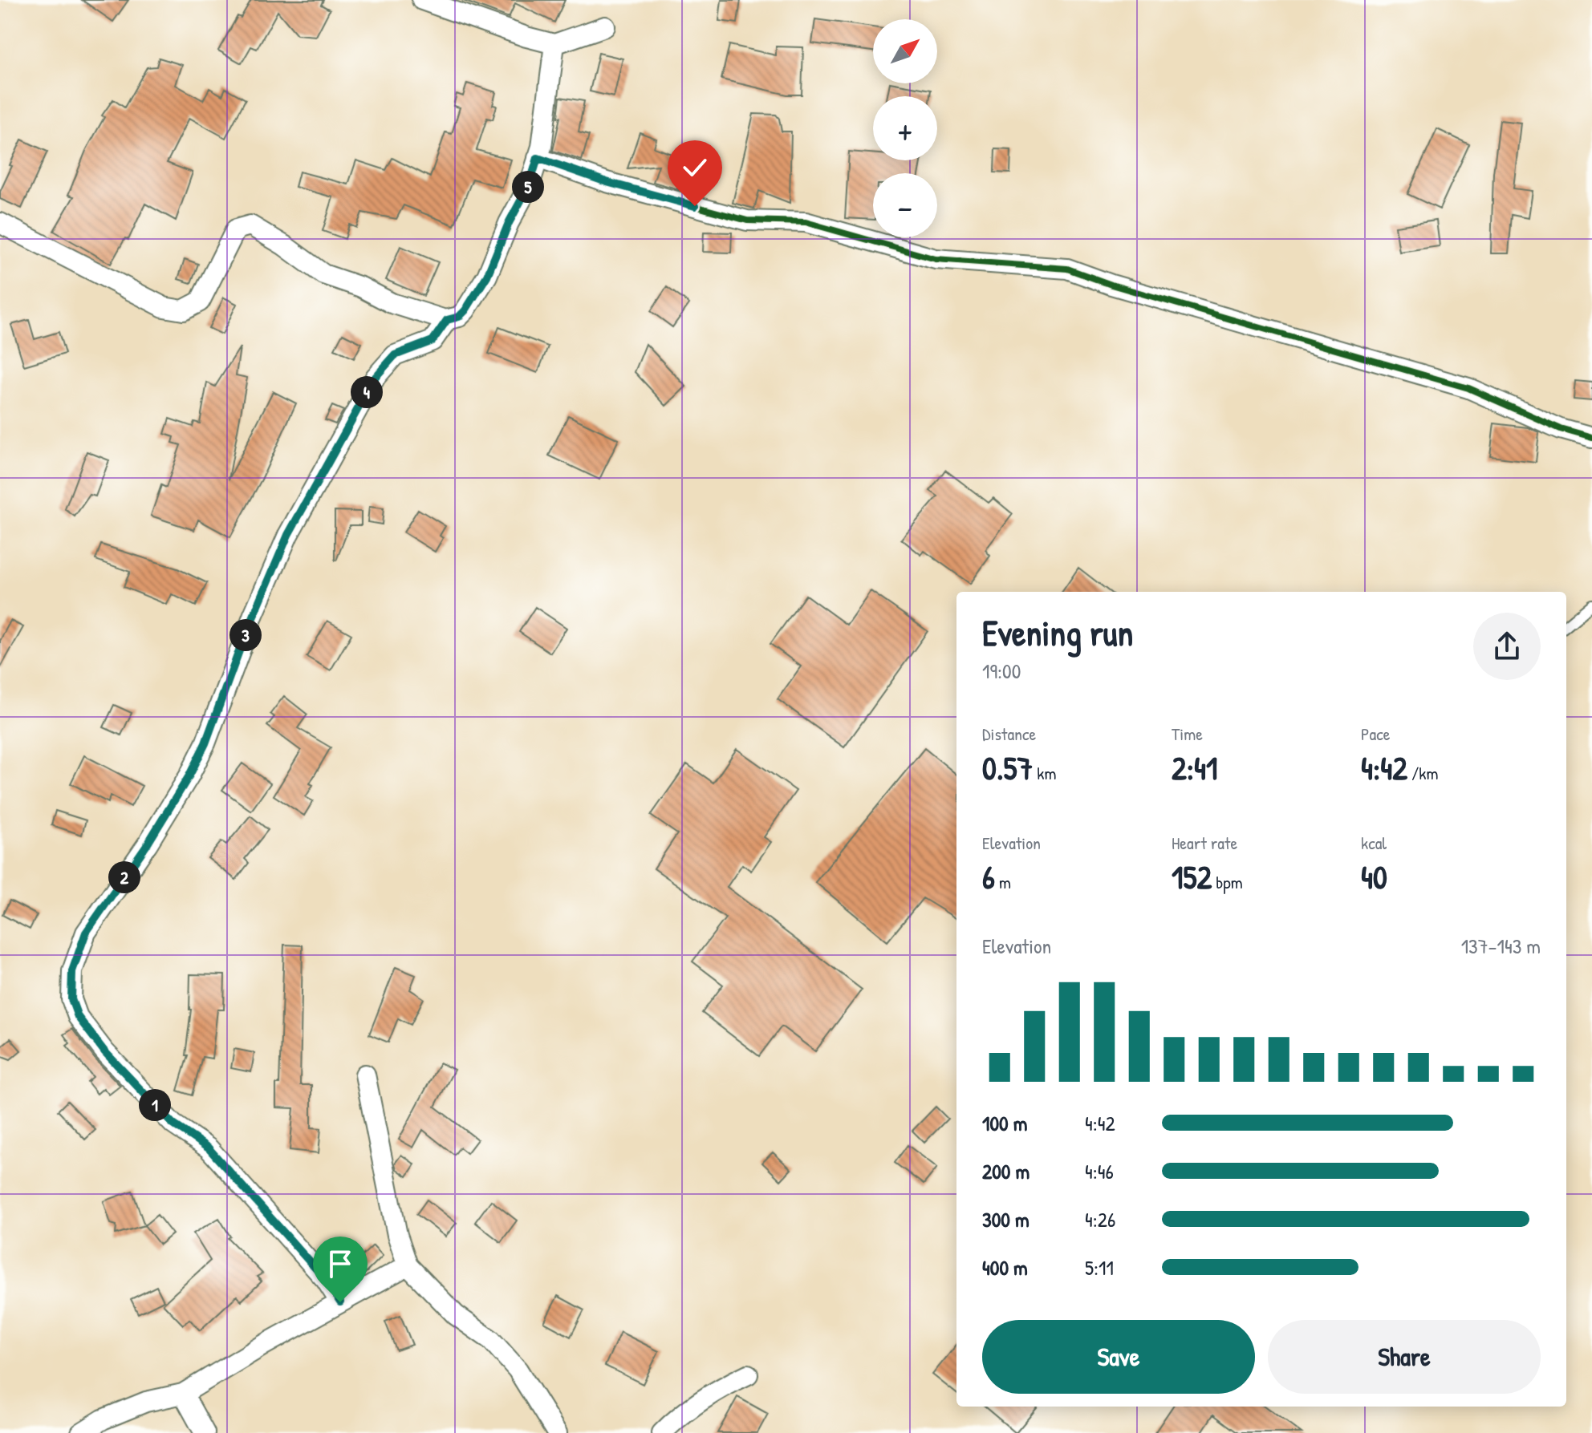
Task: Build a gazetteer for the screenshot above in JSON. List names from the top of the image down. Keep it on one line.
{"north":"top right","page":{"map_buttons":["+","−"],"pins":["5","4","3","2","1"],"heading":["Evening run","19:00"],"stats":[["Distance","0.57 km"],["Time","2:41"],["Pace","4:42 /km"],["Elevation","6 m"],["Heart rate","152 bpm"],["kcal","40"]],"chart":["Elevation","137–143 m"],"list":[{"name":"100 m","note":"4:42"},{"name":"200 m","note":"4:46"},{"name":"300 m","note":"4:26"},{"name":"400 m","note":"5:11"}],"buttons":["Save","Share"]}}
